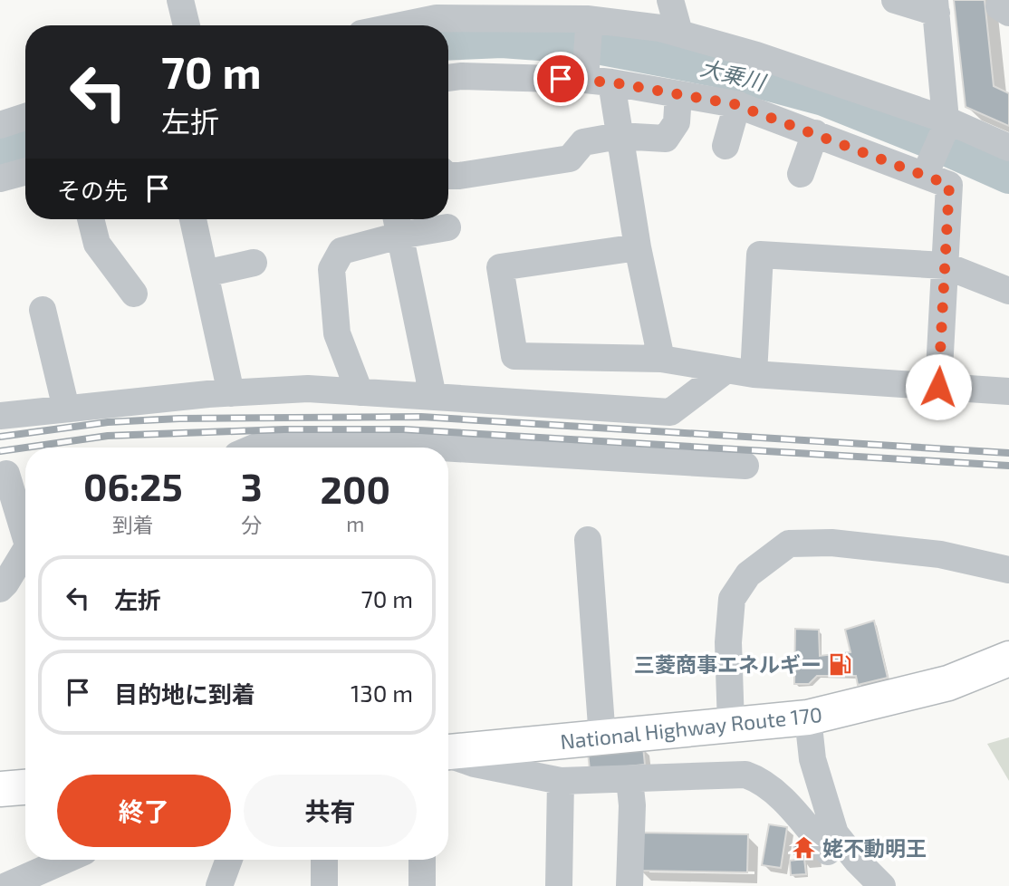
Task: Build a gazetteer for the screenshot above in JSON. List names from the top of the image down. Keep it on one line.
{"streets":{"highway":["National Highway Route 170"]},"water":["大乗川"],"places":{"fuel station":["三菱商事エネルギー"],"temple":["姥不動明王"]},"page":{"turn":["70 m","左折"],"then":"その先","eta":["06:25","到着","3","分","200","m"],"list":[{"name":"左折","value":"70 m"},{"name":"目的地に到着","value":"130 m"}],"buttons":["終了","共有"]}}
